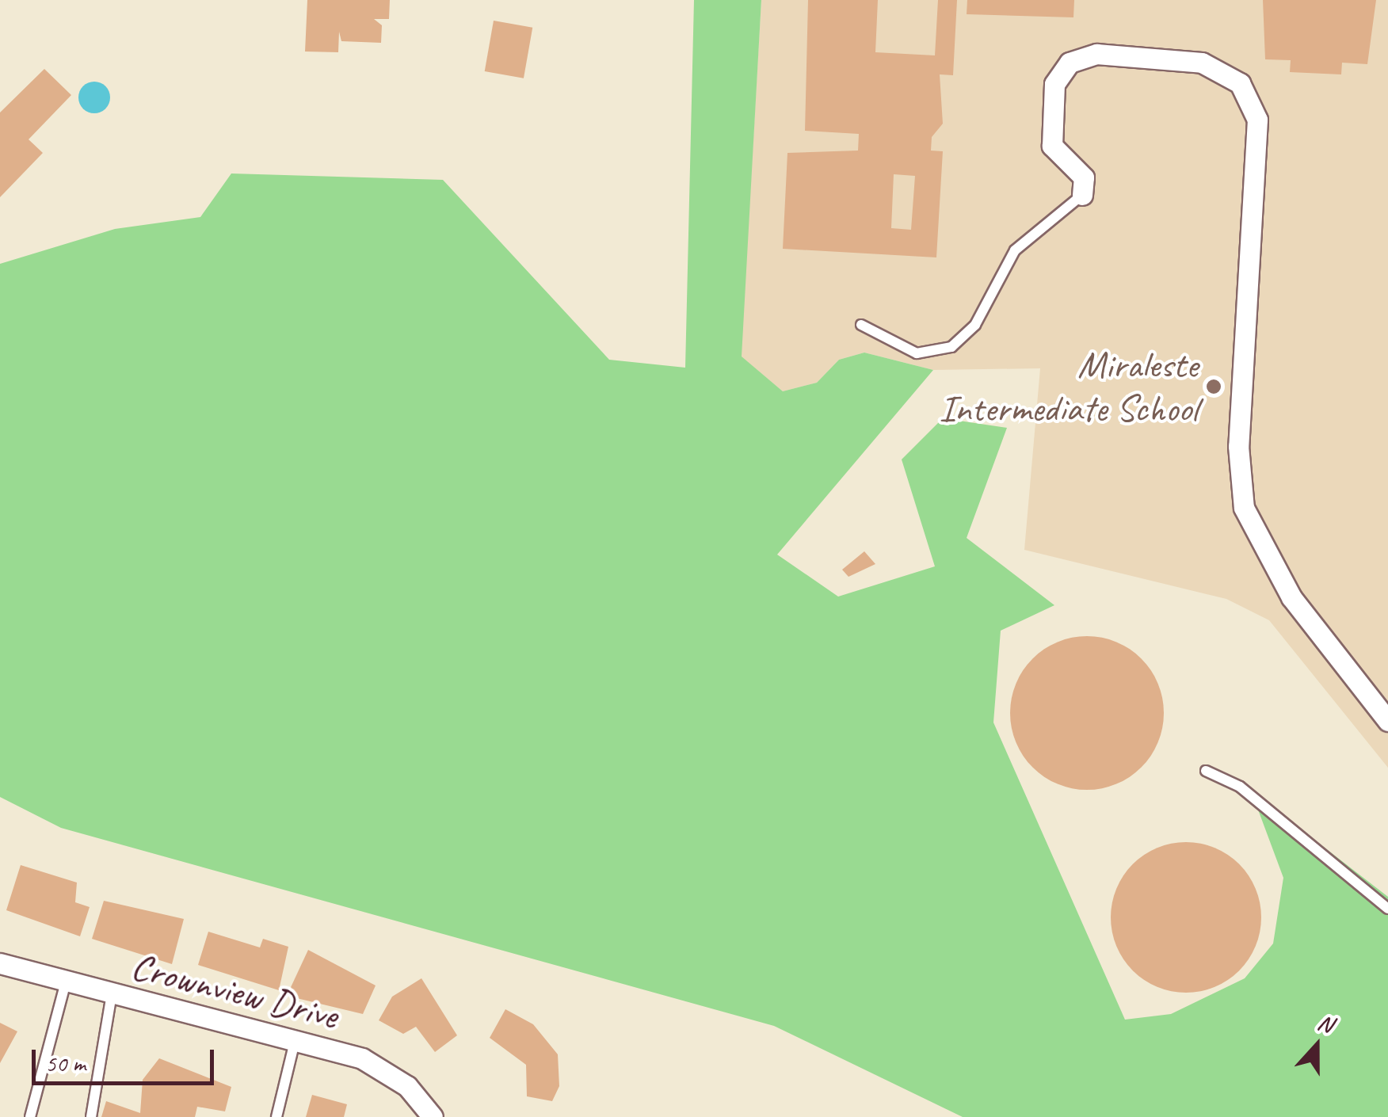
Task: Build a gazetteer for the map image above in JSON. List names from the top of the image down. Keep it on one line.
{"streets":{"street":["Crownview Drive"]},"places":["Miraleste Intermediate School"],"scale_bar":"50 m","north":"top"}
